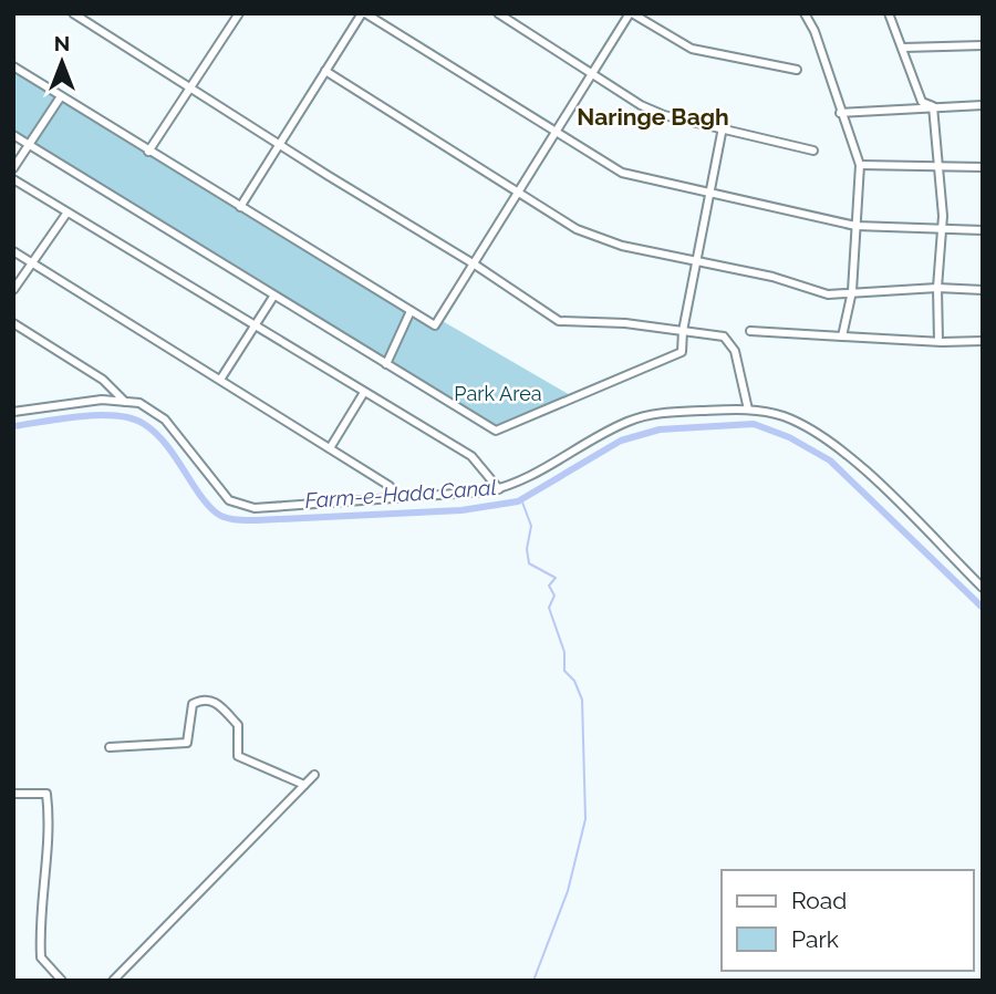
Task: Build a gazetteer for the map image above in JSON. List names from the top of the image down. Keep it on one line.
{"districts":["Naringe Bagh"],"water":["Farm-e-Hada Canal"],"parks":["Park Area"],"legend":["Road","Park"],"north":"top"}
